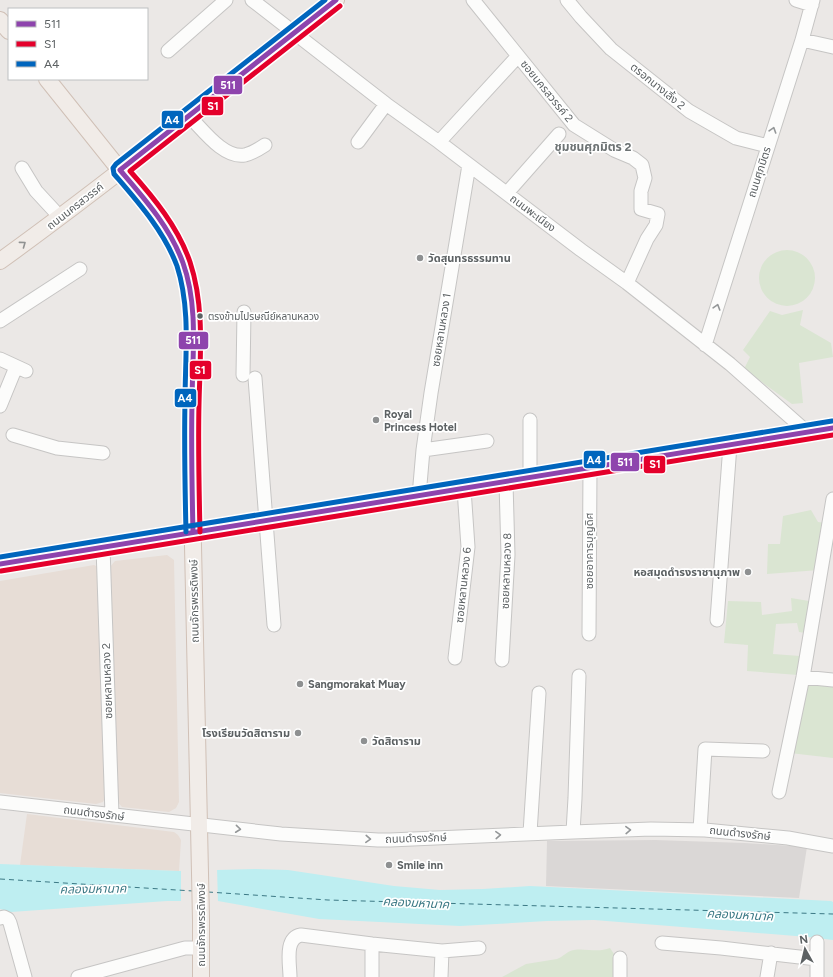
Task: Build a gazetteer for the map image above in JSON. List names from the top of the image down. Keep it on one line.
{"streets":{"main road":["ถนนนครสวรรค์","ถนนจักรพรรดิพงษ์"],"street":["ตรอกนางเลิ้ง 2","ซอยนครสวรรค์ 2","ถนนศุภมิตร","ถนนพะเนียง","ซอยหลานหลวง 1","ซอยอาคารบุญดิศ","ซอยหลานหลวง 8","ซอยหลานหลวง 6","ซอยหลานหลวง 2","ถนนดำรงรักษ์"]},"crossings":[["ตรอกนางเลิ้ง 2","ถนนศุภมิตร"],["ซอยนครสวรรค์ 2","ถนนพะเนียง"],["ถนนศุภมิตร","ถนนพะเนียง"],["ถนนนครสวรรค์","ถนนพะเนียง"],["ถนนนครสวรรค์","ถนนจักรพรรดิพงษ์"],["ถนนพะเนียง","ซอยหลานหลวง 1"],["ถนนจักรพรรดิพงษ์","ถนนดำรงรักษ์"],["ซอยหลานหลวง 2","ถนนดำรงรักษ์"]],"one_way":["ถนนศุภมิตร"],"districts":["ชุมชนศุภมิตร 2"],"water":["คลองมหานาค"],"places":["วัดสุนทรธรรมทาน","ตรงข้ามไปรษณีย์หลานหลวง","Royal Princess Hotel","หอสมุดดำรงราชานุภาพ","Sangmorakat Muay","โรงเรียนวัดสิตาราม","วัดสิตาราม","Smile inn"],"lines":["transit line 511","transit line A4","transit line S1"],"legend":["511","S1","A4"],"north":"top"}
